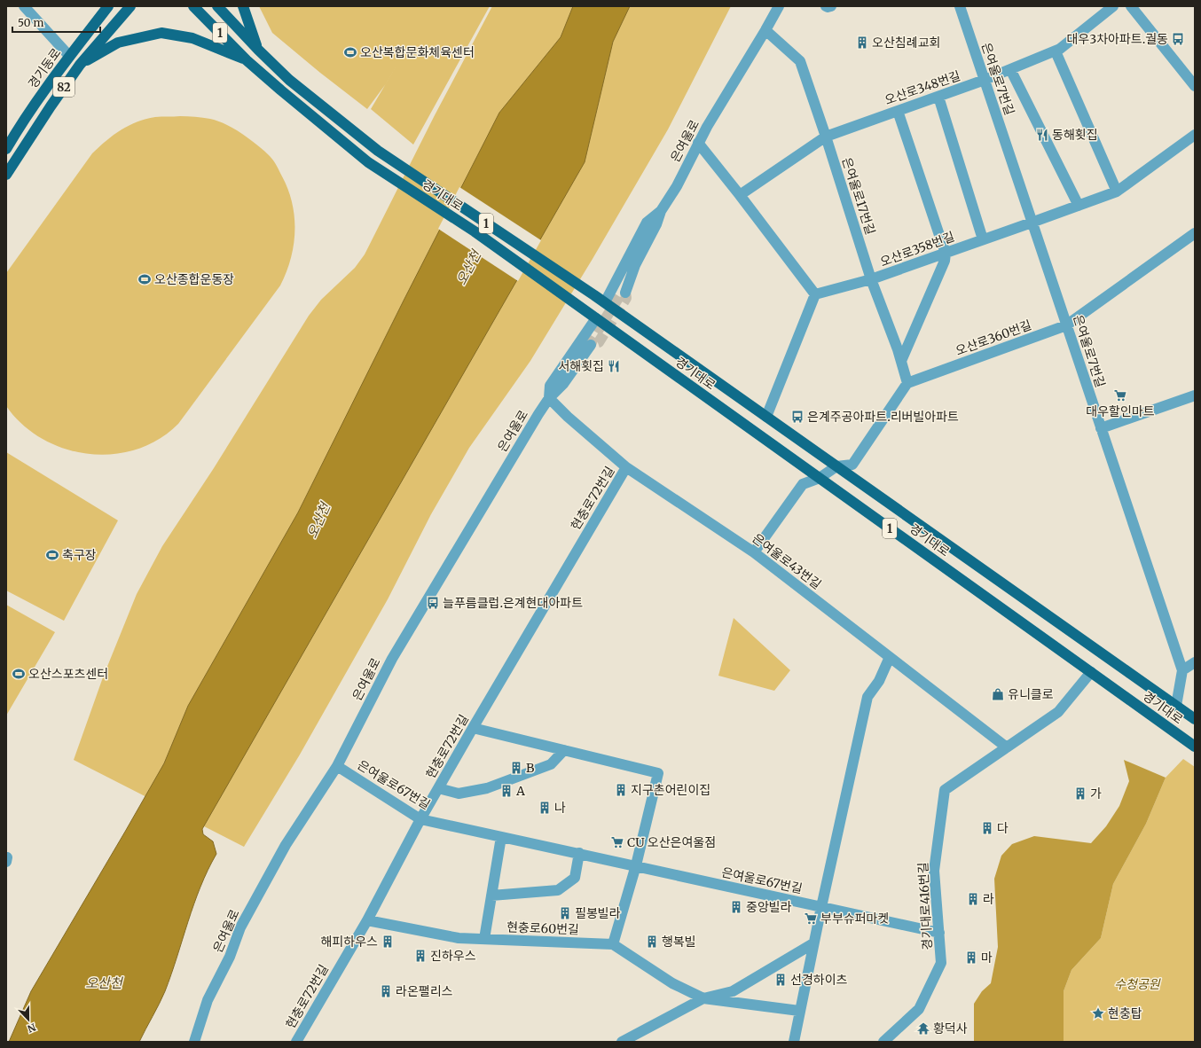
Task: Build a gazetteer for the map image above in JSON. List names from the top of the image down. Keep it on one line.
{"streets":{"main road":["1","경기동로","82","경기대로"],"street":["은여울로7번길","오산로348번길","은여울로","은여울로17번길","오산로358번길","오산로360번길","현충로72번길","은여울로43번길","은여울로67번길","경기대로416번길","현충로60번길"]},"crossings":[["은여울로7번길","오산로348번길"],["은여울로7번길","경기대로"],["은여울로7번길","오산로358번길"],["은여울로7번길","오산로360번길"],["오산로348번길","은여울로17번길"],["은여울로","은여울로17번길"],["은여울로","은여울로43번길"],["은여울로","은여울로67번길"],["경기대로","경기대로416번길"],["은여울로17번길","오산로358번길"],["은여울로17번길","오산로360번길"],["현충로72번길","은여울로43번길"],["현충로72번길","은여울로67번길"],["현충로72번길","현충로60번길"],["은여울로43번길","경기대로416번길"],["은여울로67번길","경기대로416번길"]],"water":["오산천"],"parks":["수청공원"],"places":{"bus stop":["대우3차아파트.궐동","은계주공아파트.리버빌아파트","늘푸름클럽.은계현대아파트"],"building":["오산침례교회","B","지구촌어린이집","A","가","나","다","라","중앙빌라","필봉빌라","해피하우스","행복빌","진하우스","마","선경하이츠","라온팰리스"],"sports":["오산복합문화체육센터","오산종합운동장","축구장","오산스포츠센터"],"restaurant":["동해횟집","서해횟집"],"supermarket":["대우할인마트","CU 오산은여울점","부부슈퍼마켓"],"shop":["유니클로"],"place":["현충탑"],"temple":["황덕사"]},"scale_bar":"50 m","north":"bottom"}
